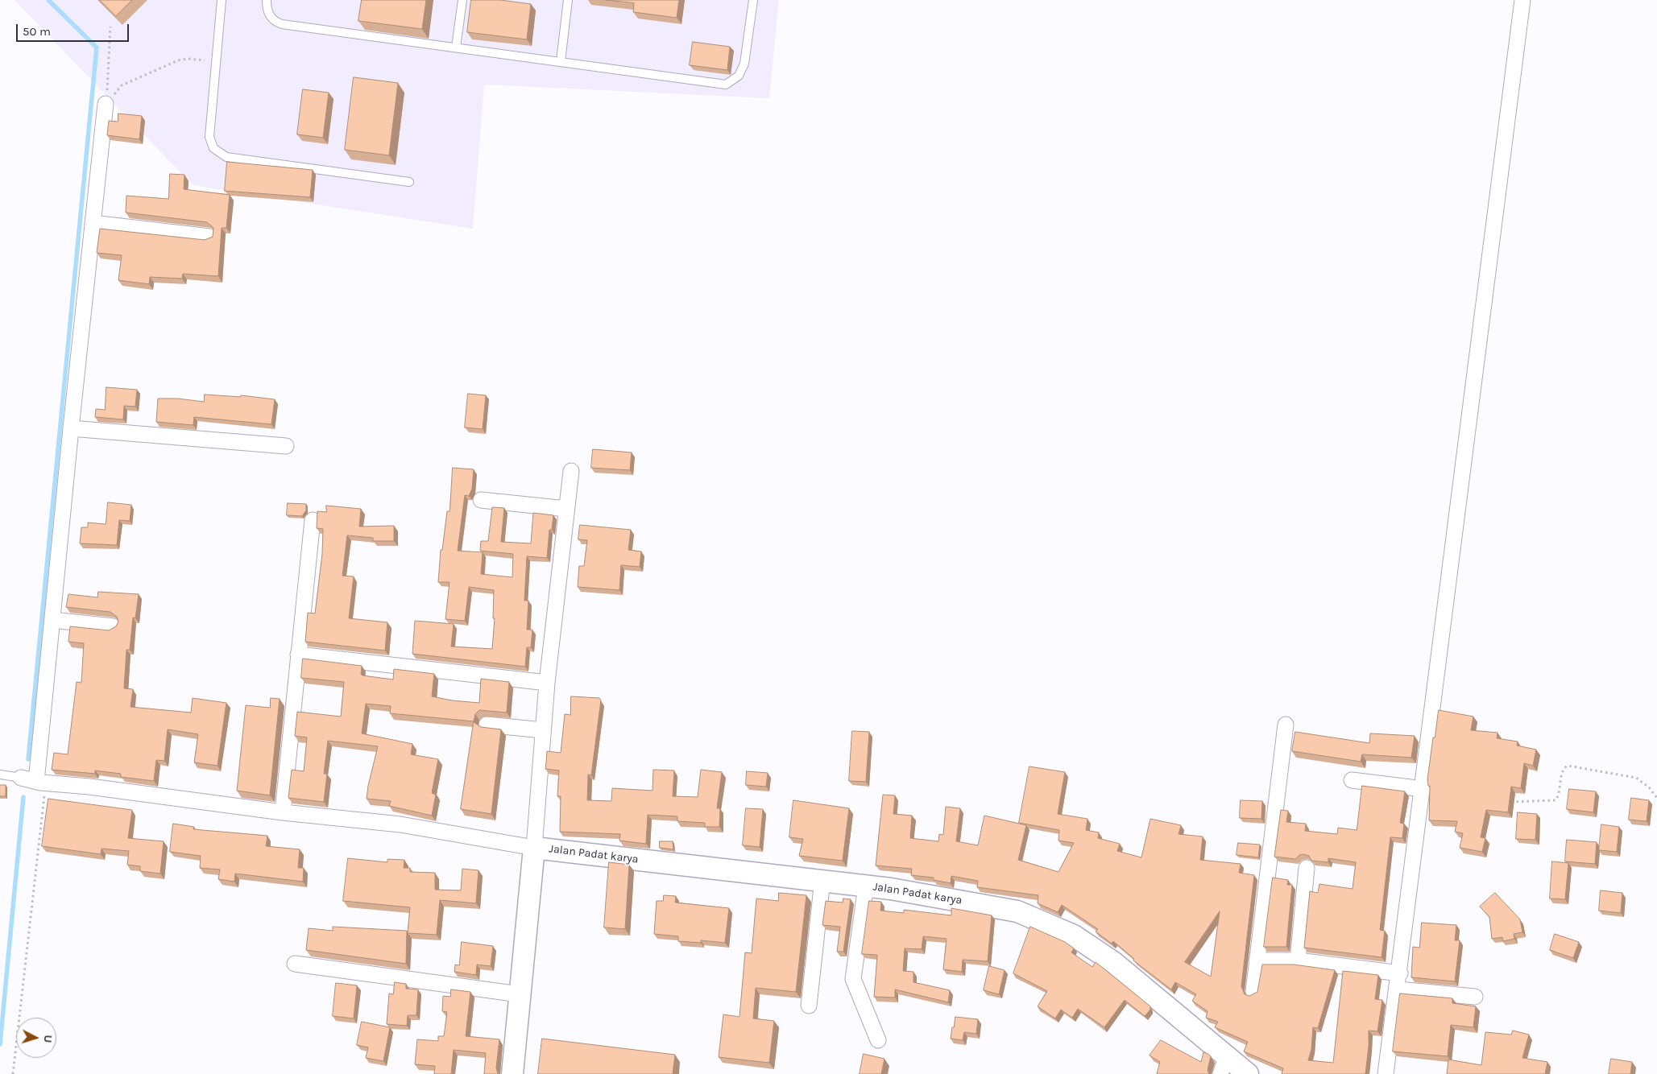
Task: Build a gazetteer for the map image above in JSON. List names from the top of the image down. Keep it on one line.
{"streets":{"main road":["Jalan Padat karya"]},"scale_bar":"50 m","north":"right"}
